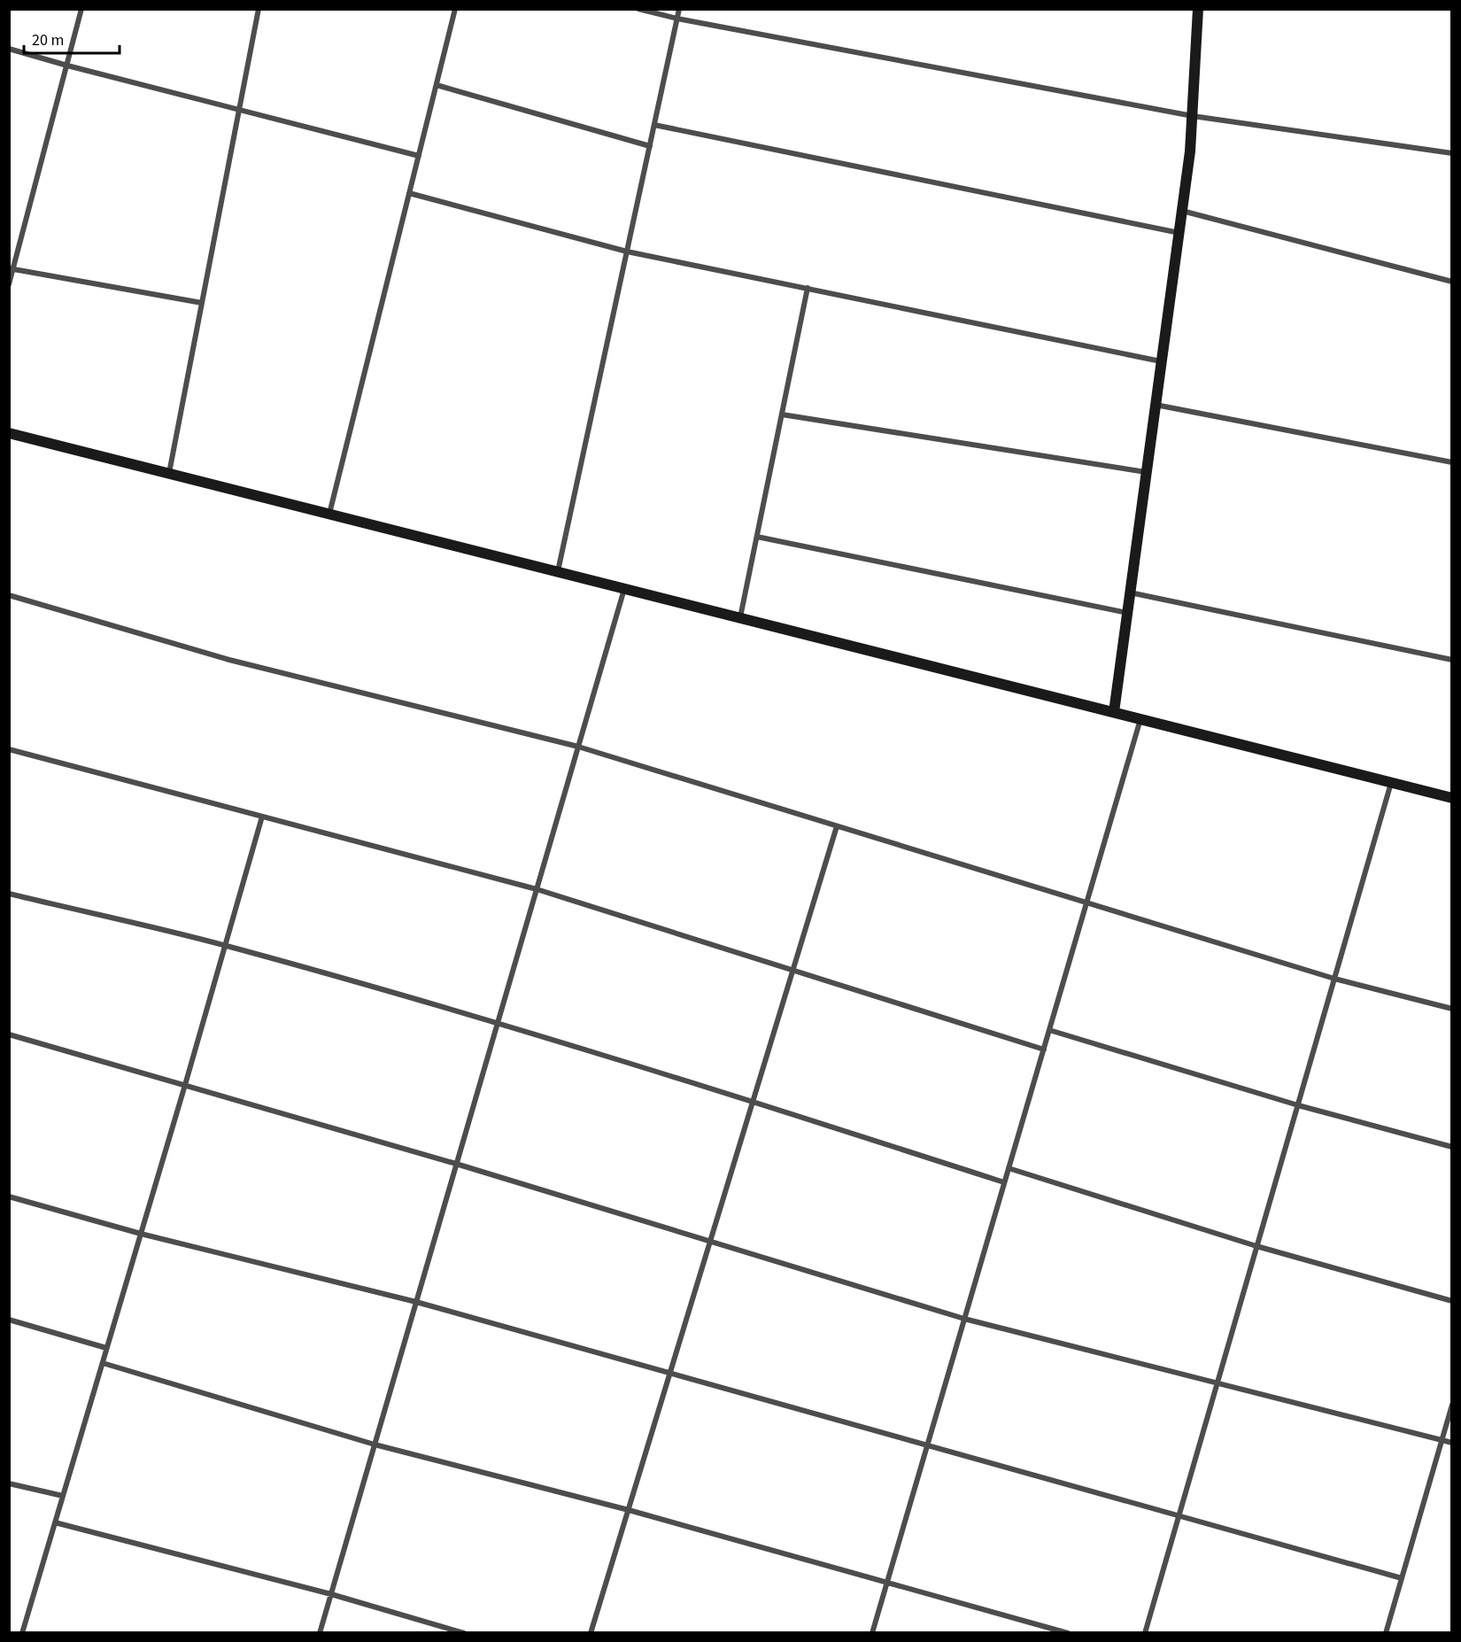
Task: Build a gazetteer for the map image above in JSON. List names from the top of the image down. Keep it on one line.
{"scale_bar":"20 m"}
